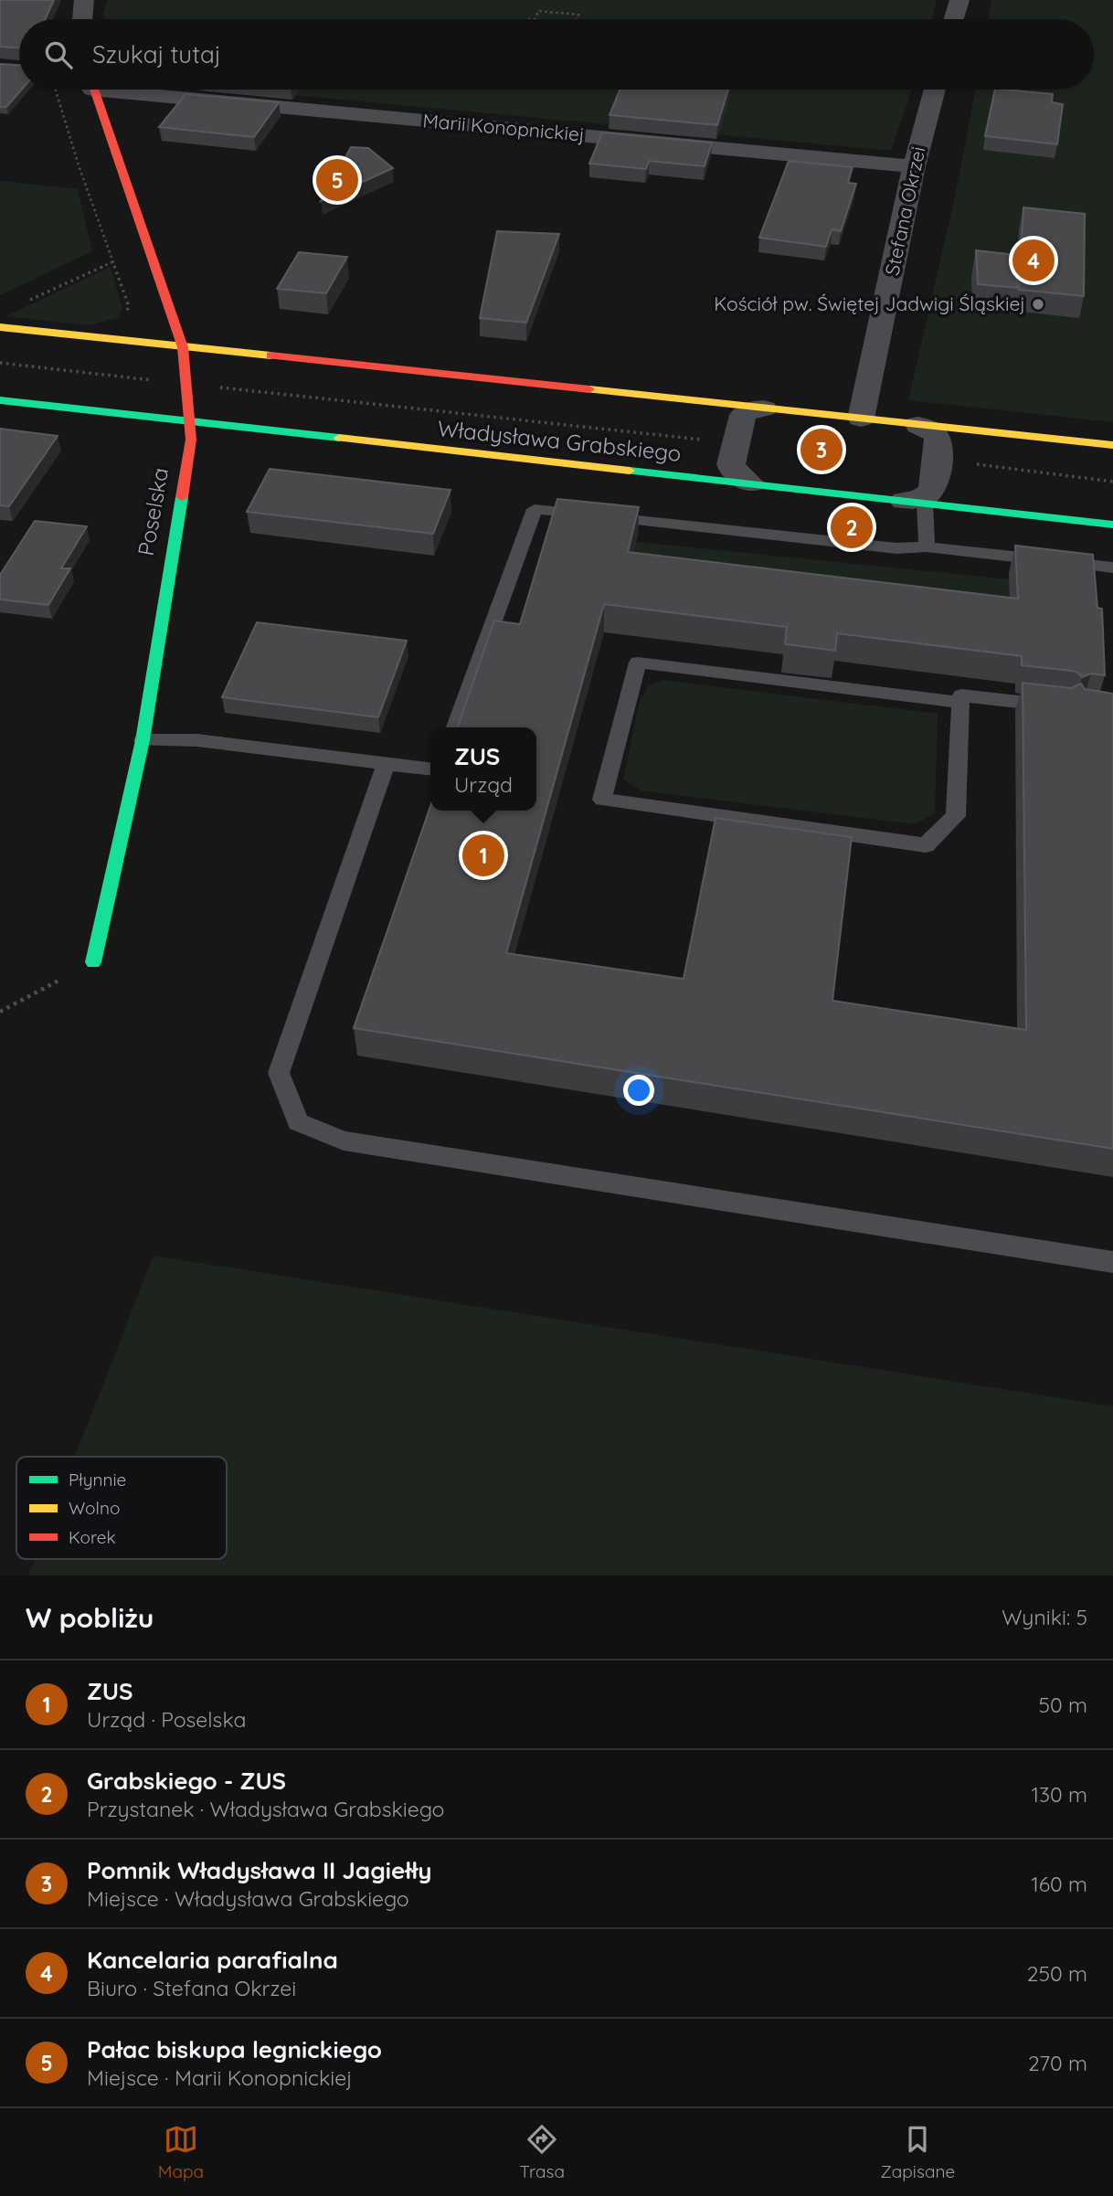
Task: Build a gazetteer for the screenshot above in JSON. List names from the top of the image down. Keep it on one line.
{"streets":{"street":["Marii Konopnickiej","Stefana Okrzei","Władysława Grabskiego","Poselska"]},"crossings":[["Marii Konopnickiej","Stefana Okrzei"],["Władysława Grabskiego","Poselska"]],"places":["Kościół pw. Świętej Jadwigi Śląskiej"],"legend":["Płynnie","Wolno","Korek"],"page":{"search":"Szukaj tutaj","pins":["5","4","3","2","1"],"popup":["ZUS","Urząd"],"heading":["W pobliżu","Wyniki: 5"],"list":[{"mark":"1","name":"ZUS","note":"Urząd · Poselska","value":"50 m"},{"mark":"2","name":"Grabskiego - ZUS","note":"Przystanek · Władysława Grabskiego","value":"130 m"},{"mark":"3","name":"Pomnik Władysława II Jagiełły","note":"Miejsce · Władysława Grabskiego","value":"160 m"},{"mark":"4","name":"Kancelaria parafialna","note":"Biuro · Stefana Okrzei","value":"250 m"},{"mark":"5","name":"Pałac biskupa legnickiego","note":"Miejsce · Marii Konopnickiej","value":"270 m"}],"nav":["Mapa","Trasa","Zapisane"]}}
